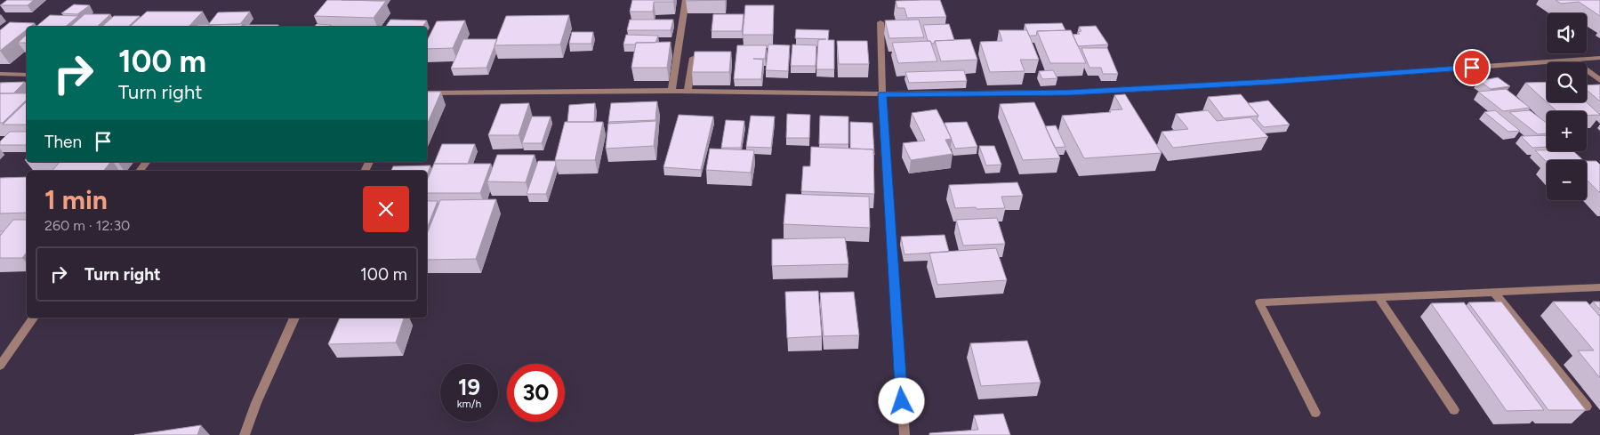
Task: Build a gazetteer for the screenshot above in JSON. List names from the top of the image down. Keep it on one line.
{"page":{"map_buttons":["+","−"],"turn":["100 m","Turn right"],"then":"Then","heading":["1 min","260 m · 12:30"],"list":[{"name":"Turn right","value":"100 m"}],"speed":"19 km/h","limit":"30"}}
